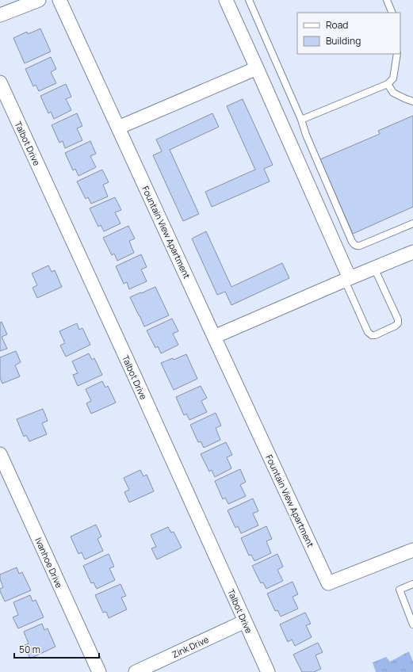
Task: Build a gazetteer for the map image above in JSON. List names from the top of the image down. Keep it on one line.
{"streets":{"street":["Talbot Drive","Fountain View Apartment","Ivanhoe Drive","Zink Drive"]},"crossings":[["Talbot Drive","Zink Drive"]],"legend":["Road","Building"],"scale_bar":"50 m"}
